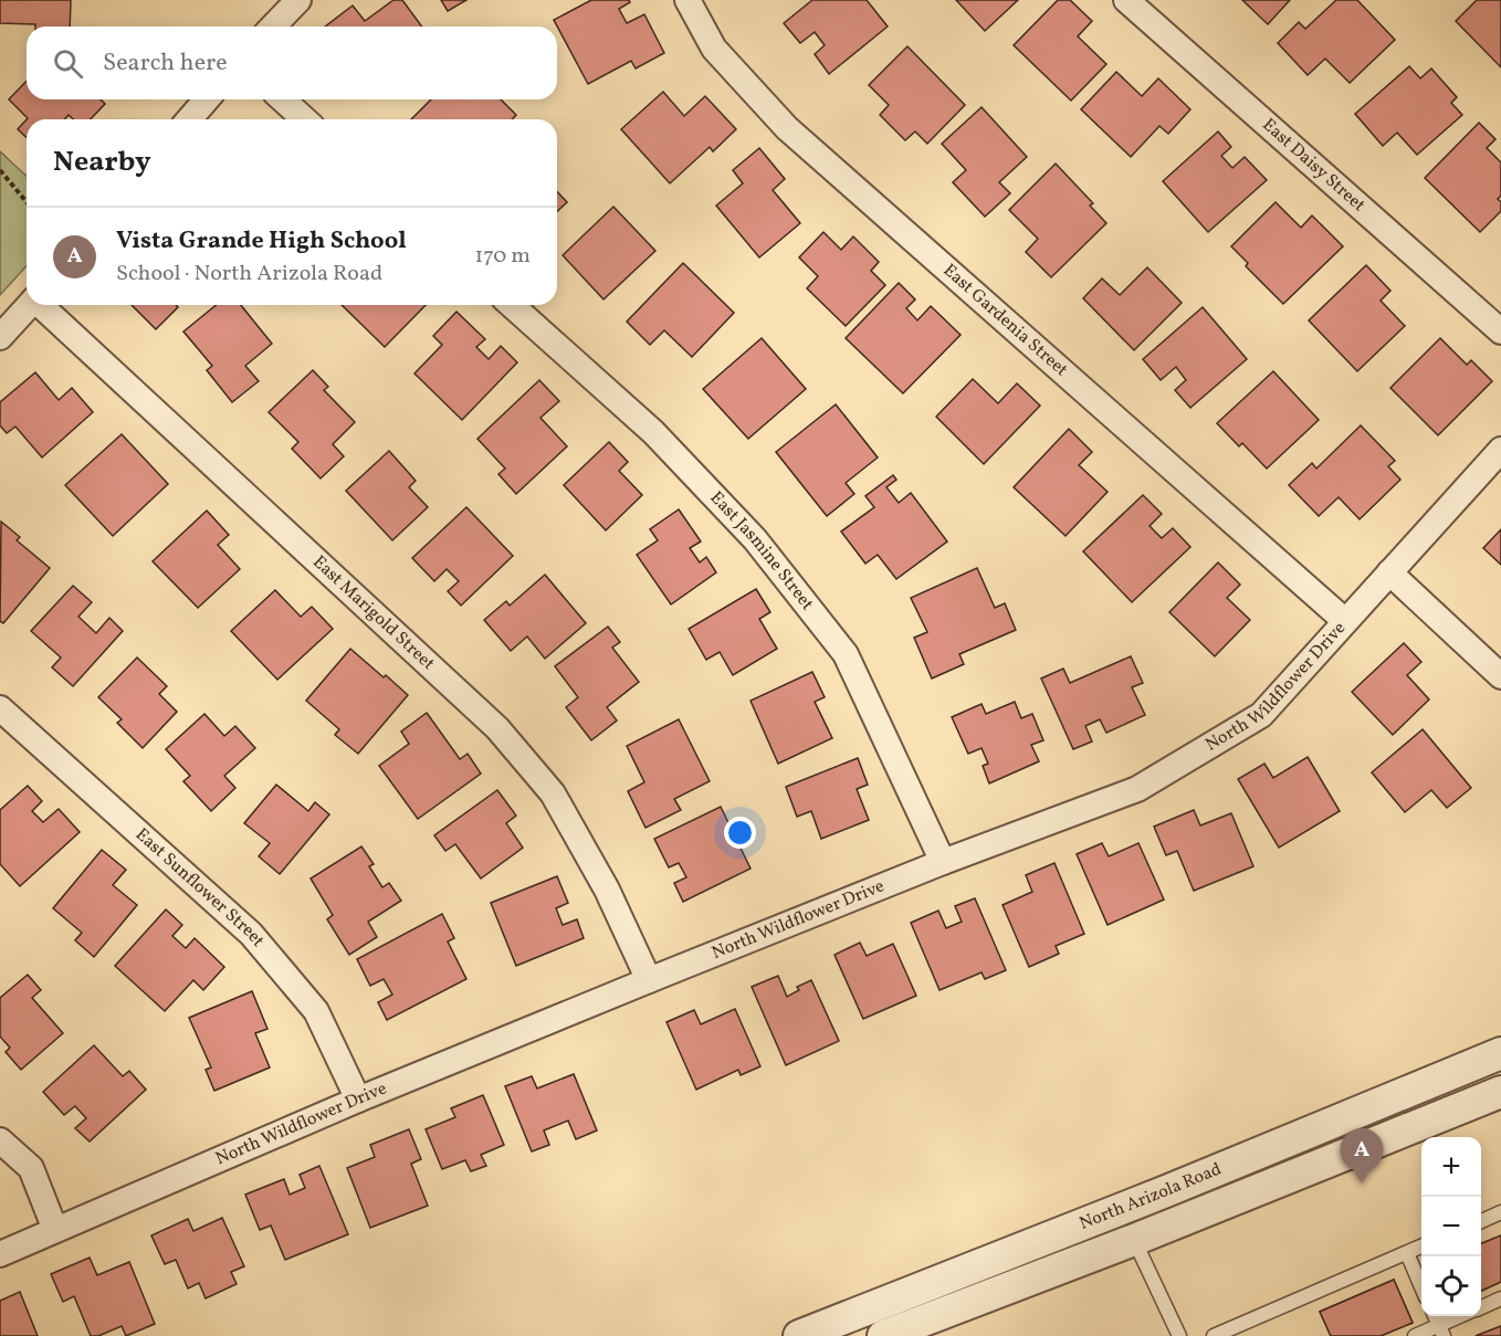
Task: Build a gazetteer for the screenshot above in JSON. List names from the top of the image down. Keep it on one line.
{"streets":{"street":["East Daisy Street","East Gardenia Street","East Jasmine Street","East Marigold Street","North Wildflower Drive","East Sunflower Street","North Arizola Road"]},"crossings":[["East Gardenia Street","North Wildflower Drive"],["East Jasmine Street","North Wildflower Drive"],["East Marigold Street","North Wildflower Drive"],["North Wildflower Drive","East Sunflower Street"]],"page":{"search":"Search here","heading":"Nearby","list":[{"mark":"A","name":"Vista Grande High School","note":"School · North Arizola Road","value":"170 m"}],"pins":"A","map_buttons":["+","−"]}}
